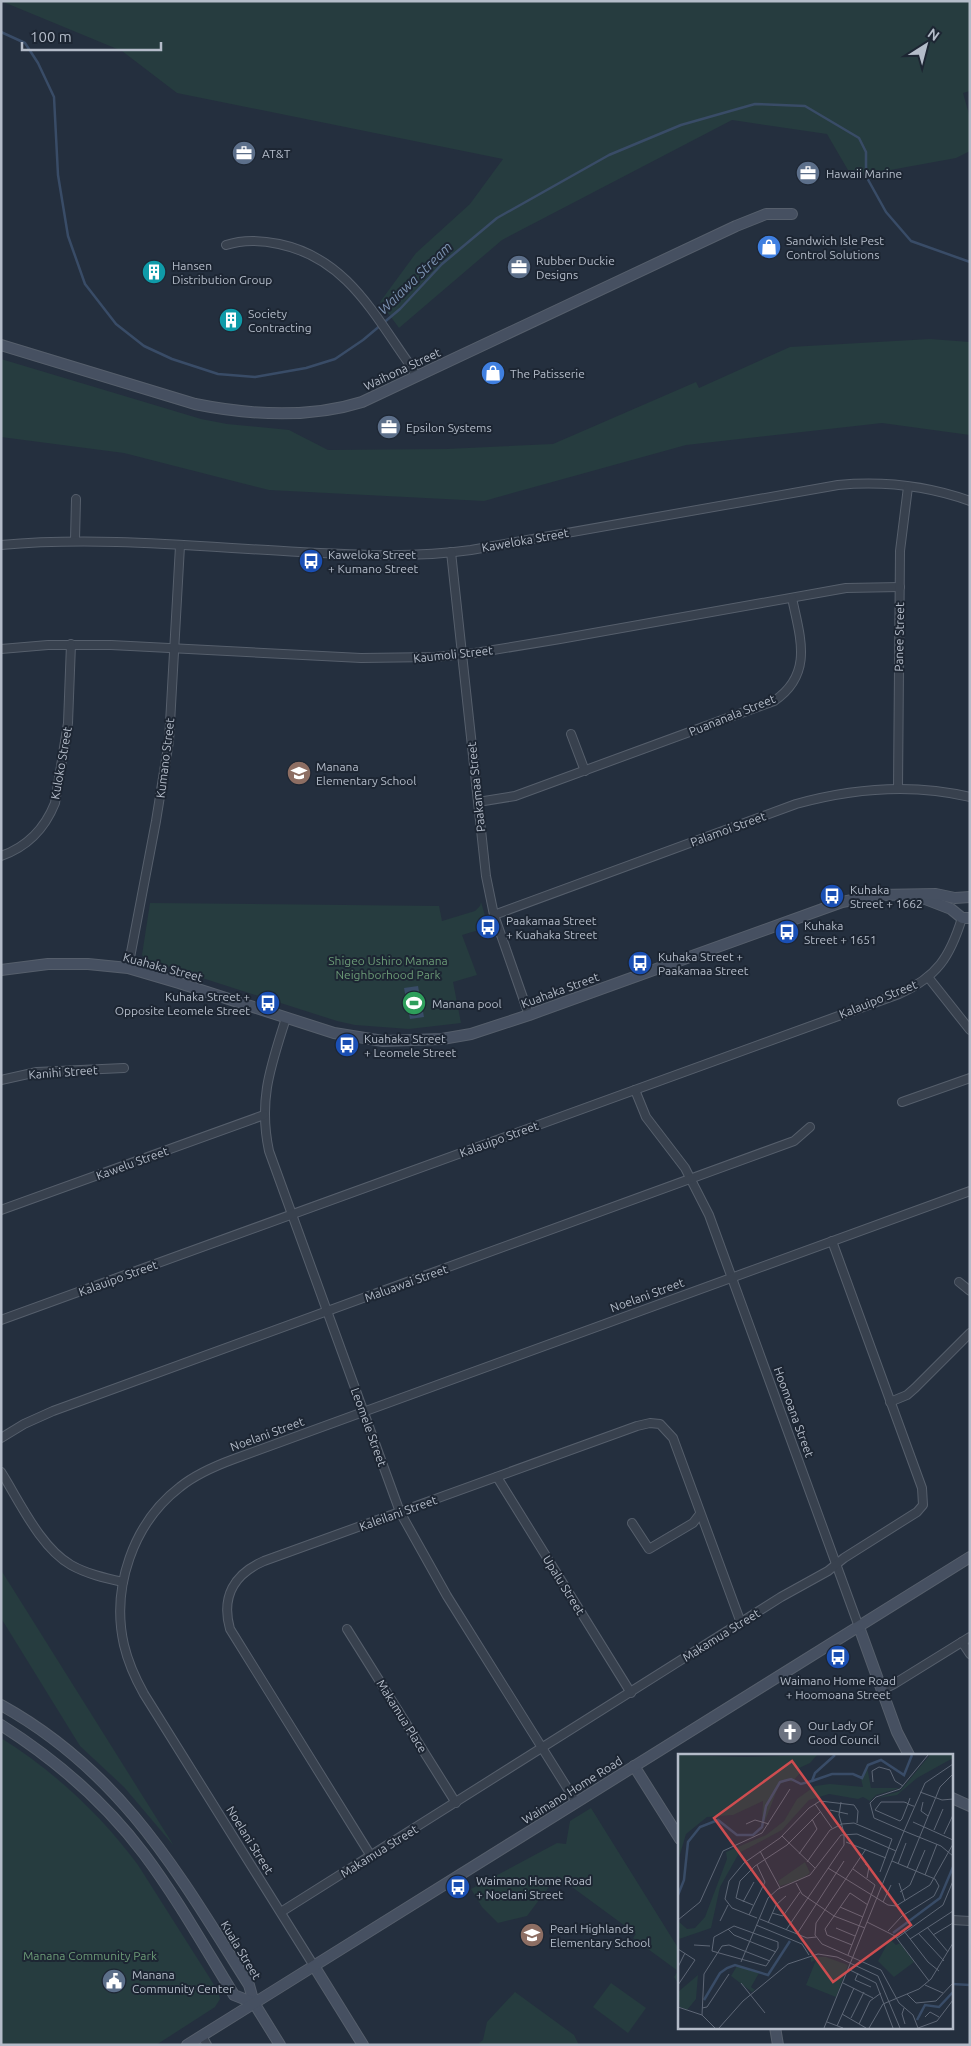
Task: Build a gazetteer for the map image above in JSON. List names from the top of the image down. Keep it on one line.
{"streets":{"street":["Waihona Street","Kaweloka Street","Panee Street","Kaumoli Street","Puananala Street","Kumano Street","Kuloko Street","Paakamaa Street","Palamoi Street","Kuahaka Street","Kalauipo Street","Kanihi Street","Kawelu Street","Maluawai Street","Noelani Street","Hoomoana Street","Leomele Street","Kaleilani Street","Upalu Street","Makamua Street","Makamua Place","Waimano Home Road","Kuala Street"]},"crossings":[["Kaweloka Street","Panee Street"],["Kaweloka Street","Kumano Street"],["Kaweloka Street","Paakamaa Street"],["Panee Street","Kaumoli Street"],["Panee Street","Palamoi Street"],["Kaumoli Street","Puananala Street"],["Kaumoli Street","Kumano Street"],["Kaumoli Street","Kuloko Street"],["Kaumoli Street","Paakamaa Street"],["Puananala Street","Paakamaa Street"],["Kumano Street","Kuahaka Street"],["Paakamaa Street","Palamoi Street"],["Paakamaa Street","Kuahaka Street"],["Kuahaka Street","Kalauipo Street"],["Kuahaka Street","Leomele Street"],["Kalauipo Street","Hoomoana Street"],["Kalauipo Street","Leomele Street"],["Kawelu Street","Leomele Street"],["Maluawai Street","Hoomoana Street"],["Maluawai Street","Leomele Street"],["Noelani Street","Hoomoana Street"],["Noelani Street","Leomele Street"],["Noelani Street","Makamua Street"],["Noelani Street","Waimano Home Road"],["Hoomoana Street","Makamua Street"],["Hoomoana Street","Waimano Home Road"],["Leomele Street","Kaleilani Street"],["Leomele Street","Makamua Street"],["Leomele Street","Waimano Home Road"],["Kaleilani Street","Upalu Street"],["Kaleilani Street","Makamua Street"],["Upalu Street","Makamua Street"],["Makamua Street","Makamua Place"],["Waimano Home Road","Kuala Street"]],"water":["Waiawa Stream"],"parks":["Shigeo Ushiro Manana Neighborhood Park","Manana Community Park"],"places":{"office":["AT&T","Hawaii Marine","Rubber Duckie Designs","Epsilon Systems"],"shop":["Sandwich Isle Pest Control Solutions","The Patisserie"],"building":["Hansen Distribution Group","Society Contracting"],"bus stop":["Kaweloka Street + Kumano Street","Kuhaka Street + 1662","Paakamaa Street + Kuahaka Street","Kuhaka Street + 1651","Kuhaka Street + Paakamaa Street","Kuhaka Street + Opposite Leomele Street","Kuahaka Street + Leomele Street","Waimano Home Road + Hoomoana Street","Waimano Home Road + Noelani Street"],"school or university":["Manana Elementary School","Pearl Highlands Elementary School"],"sports":["Manana pool"],"church":["Our Lady Of Good Council"],"public building":["Manana Community Center"]},"scale_bar":"100 m","north":"top right"}
